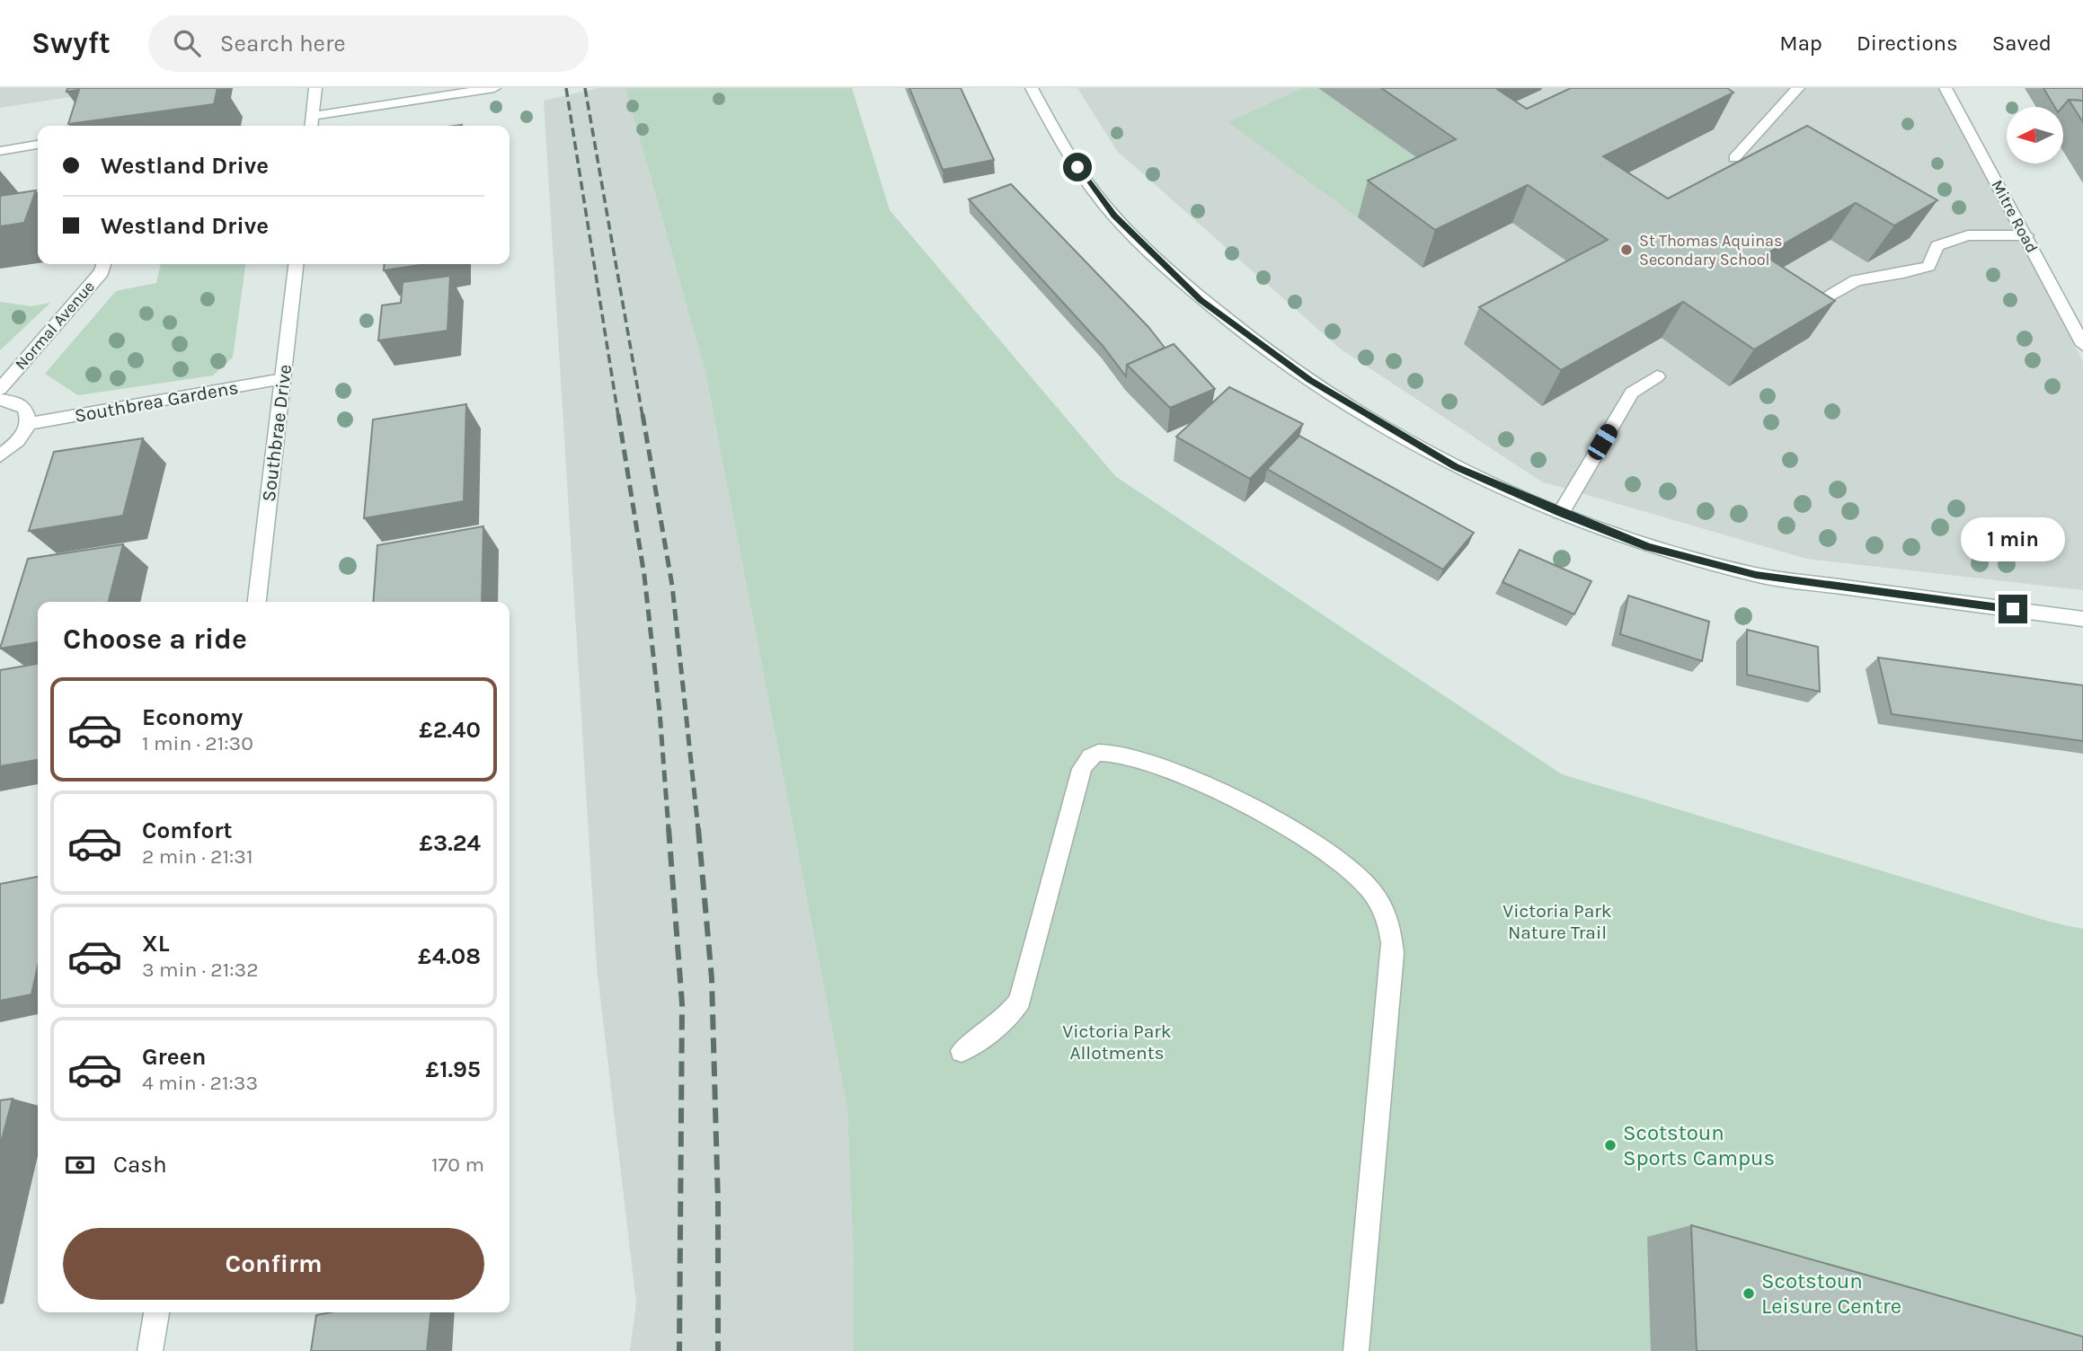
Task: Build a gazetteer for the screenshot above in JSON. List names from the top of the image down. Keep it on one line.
{"streets":{"street":["Mitre Road","Normal Avenue","Southbrea Gardens","Southbrae Drive"]},"crossings":[["Southbrea Gardens","Southbrae Drive"]],"parks":["Victoria Park Nature Trail","Victoria Park Allotments"],"places":["St Thomas Aquinas Secondary School","Scotstoun Sports Campus","Scotstoun Leisure Centre"],"north":"left","page":{"header":"Swyft","search":"Search here","nav":["Map","Directions","Saved"],"banner":["Westland Drive","Westland Drive"],"bubble":"1 min","heading":"Choose a ride","list":[{"name":"Economy","note":"1 min · 21:30","value":"£2.40"},{"name":"Comfort","note":"2 min · 21:31","value":"£3.24"},{"name":"XL","note":"3 min · 21:32","value":"£4.08"},{"name":"Green","note":"4 min · 21:33","value":"£1.95"}],"pay":["Cash","170 m"],"buttons":"Confirm"}}
